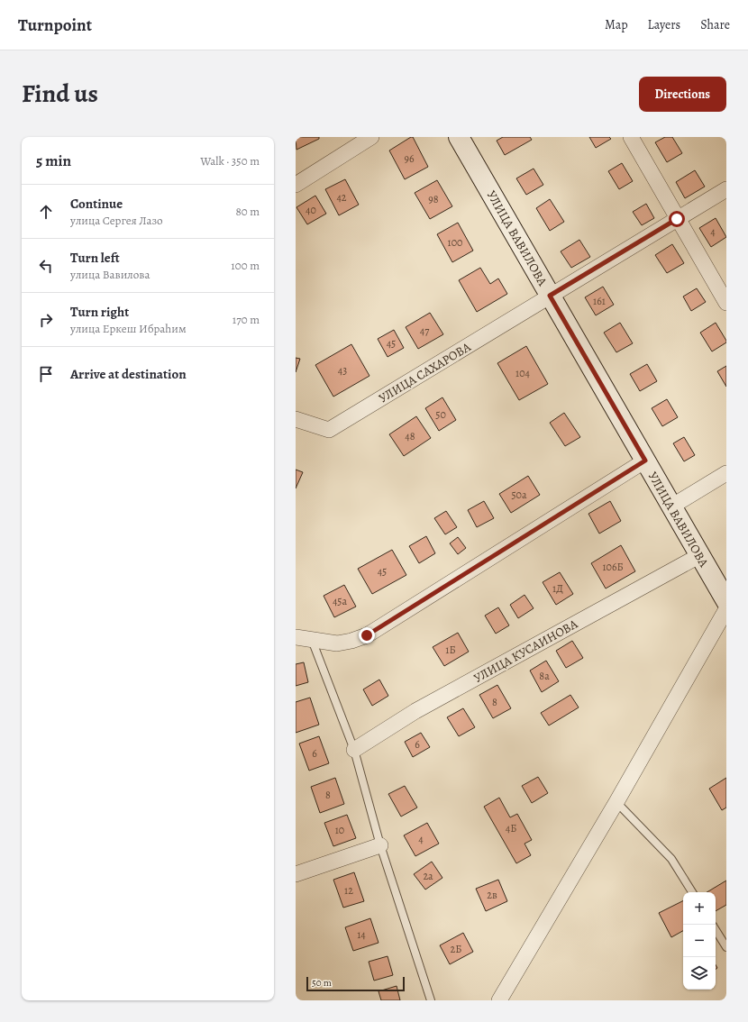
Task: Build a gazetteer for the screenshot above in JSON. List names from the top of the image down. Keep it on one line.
{"streets":{"street":["УЛИЦА ВАВИЛОВА","УЛИЦА САХАРОВА","УЛИЦА КУСАИНОВА"]},"crossings":[["УЛИЦА ВАВИЛОВА","УЛИЦА САХАРОВА"],["УЛИЦА ВАВИЛОВА","УЛИЦА КУСАИНОВА"]],"house_numbers":["96","42","98","40","4","100","161","47","45","43","104","50","48","50а","106Б","45","1Д","45а","1Б","8а","8","6","6","8","4Б","10","4","2а","12","2в","14","2Б"],"scale_bar":"50 m","page":{"header":"Turnpoint","nav":["Map","Layers","Share"],"title":"Find us","buttons":"Directions","heading":["5 min","Walk · 350 m"],"list":[["Continue","улица Сергея Лазо","80 m"],["Turn left","улица Вавилова","100 m"],["Turn right","улица Еркеш Ибраһим","170 m"],"Arrive at destination"],"map_buttons":["+","−"],"scale":"50 m"}}
